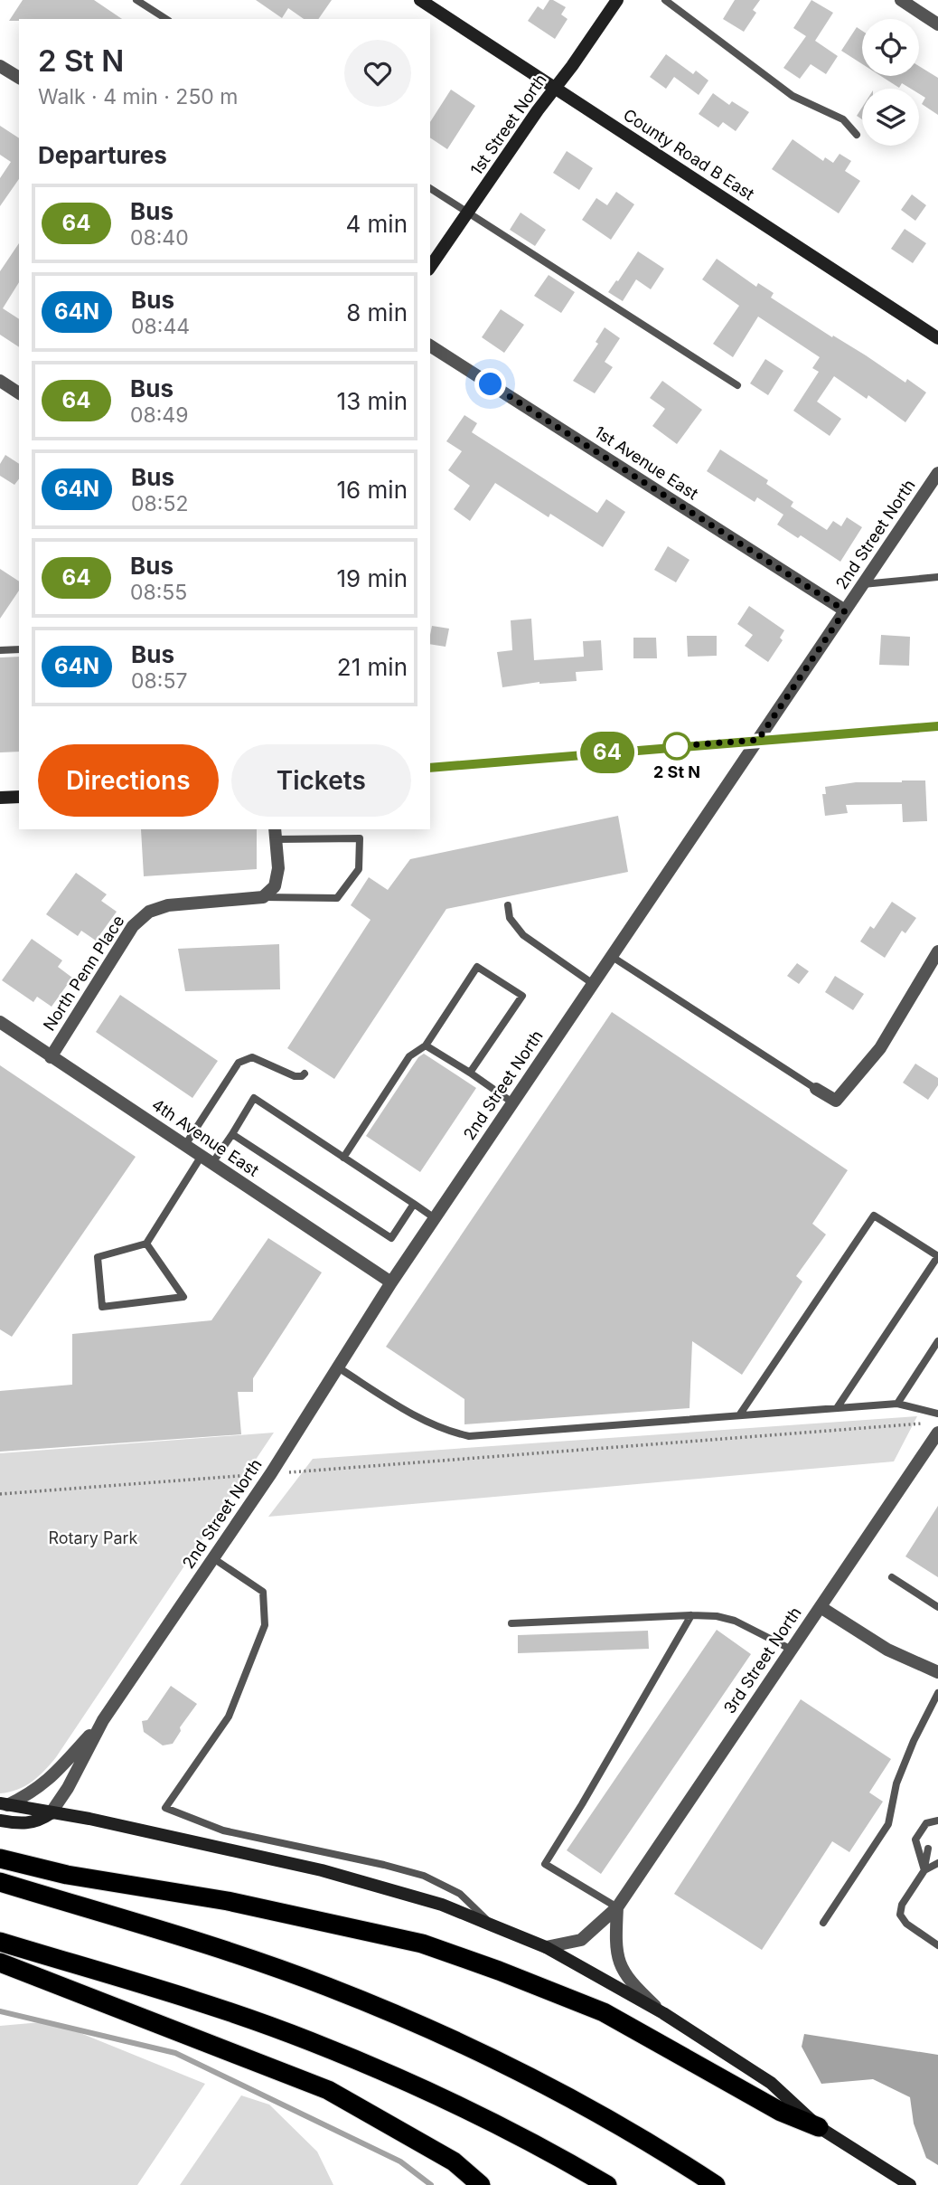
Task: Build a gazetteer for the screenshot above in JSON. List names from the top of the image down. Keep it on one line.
{"streets":{"street":["1st Street North","County Road B East","1st Avenue East","2nd Street North","North Penn Place","4th Avenue East","3rd Street North"]},"crossings":[["1st Street North","County Road B East"],["1st Avenue East","2nd Street North"],["2nd Street North","4th Avenue East"],["North Penn Place","4th Avenue East"]],"parks":["Rotary Park"],"places":["2 St N"],"lines":["bus line 64"],"page":{"on_map":"64","heading":[["2 St N","Walk · 4 min · 250 m"],"Departures"],"list":[{"mark":"64","name":"Bus","note":"08:40","value":"4 min"},{"mark":"64N","name":"Bus","note":"08:44","value":"8 min"},{"mark":"64","name":"Bus","note":"08:49","value":"13 min"},{"mark":"64N","name":"Bus","note":"08:52","value":"16 min"},{"mark":"64","name":"Bus","note":"08:55","value":"19 min"},{"mark":"64N","name":"Bus","note":"08:57","value":"21 min"}],"buttons":["Directions","Tickets"]}}
